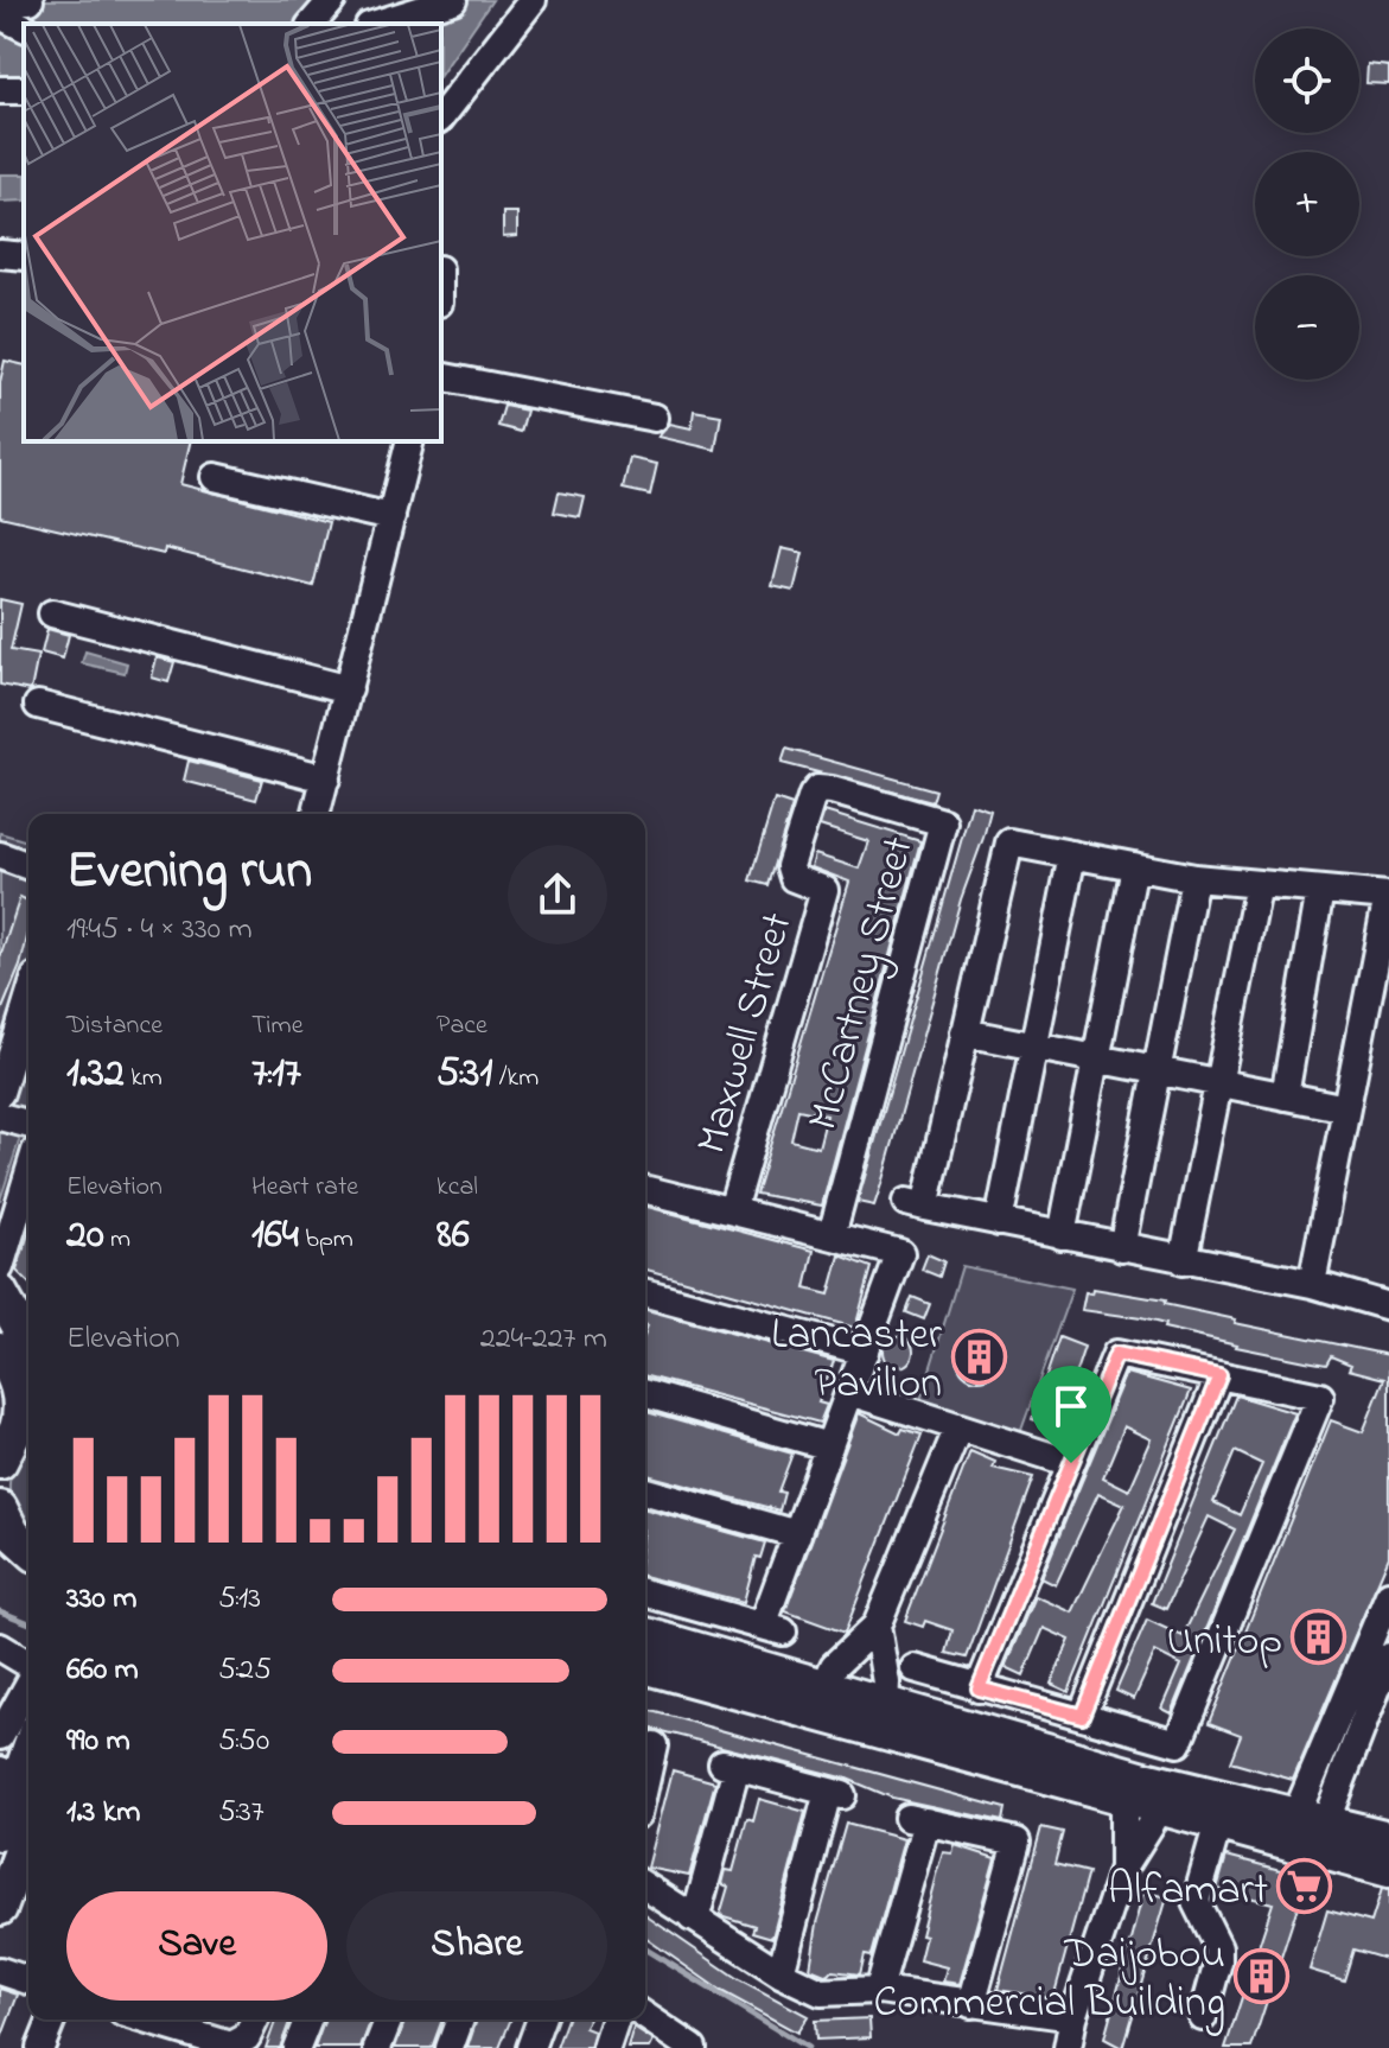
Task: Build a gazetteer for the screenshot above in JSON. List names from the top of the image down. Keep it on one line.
{"streets":{"street":["McCartney Street","Maxwell Street"]},"crossings":[["McCartney Street","Maxwell Street"]],"places":{"building":["Lancaster Pavilion","Unitop","Daijobou Commercial Building"],"supermarket":["Alfamart"]},"page":{"map_buttons":["+","−"],"heading":["Evening run","19:45 · 4 × 330 m"],"stats":[["Distance","1.32 km"],["Time","7:17"],["Pace","5:31 /km"],["Elevation","20 m"],["Heart rate","164 bpm"],["kcal","86"]],"chart":["Elevation","224–227 m"],"list":[{"name":"330 m","note":"5:13"},{"name":"660 m","note":"5:25"},{"name":"990 m","note":"5:50"},{"name":"1.3 km","note":"5:37"}],"buttons":["Save","Share"]}}
